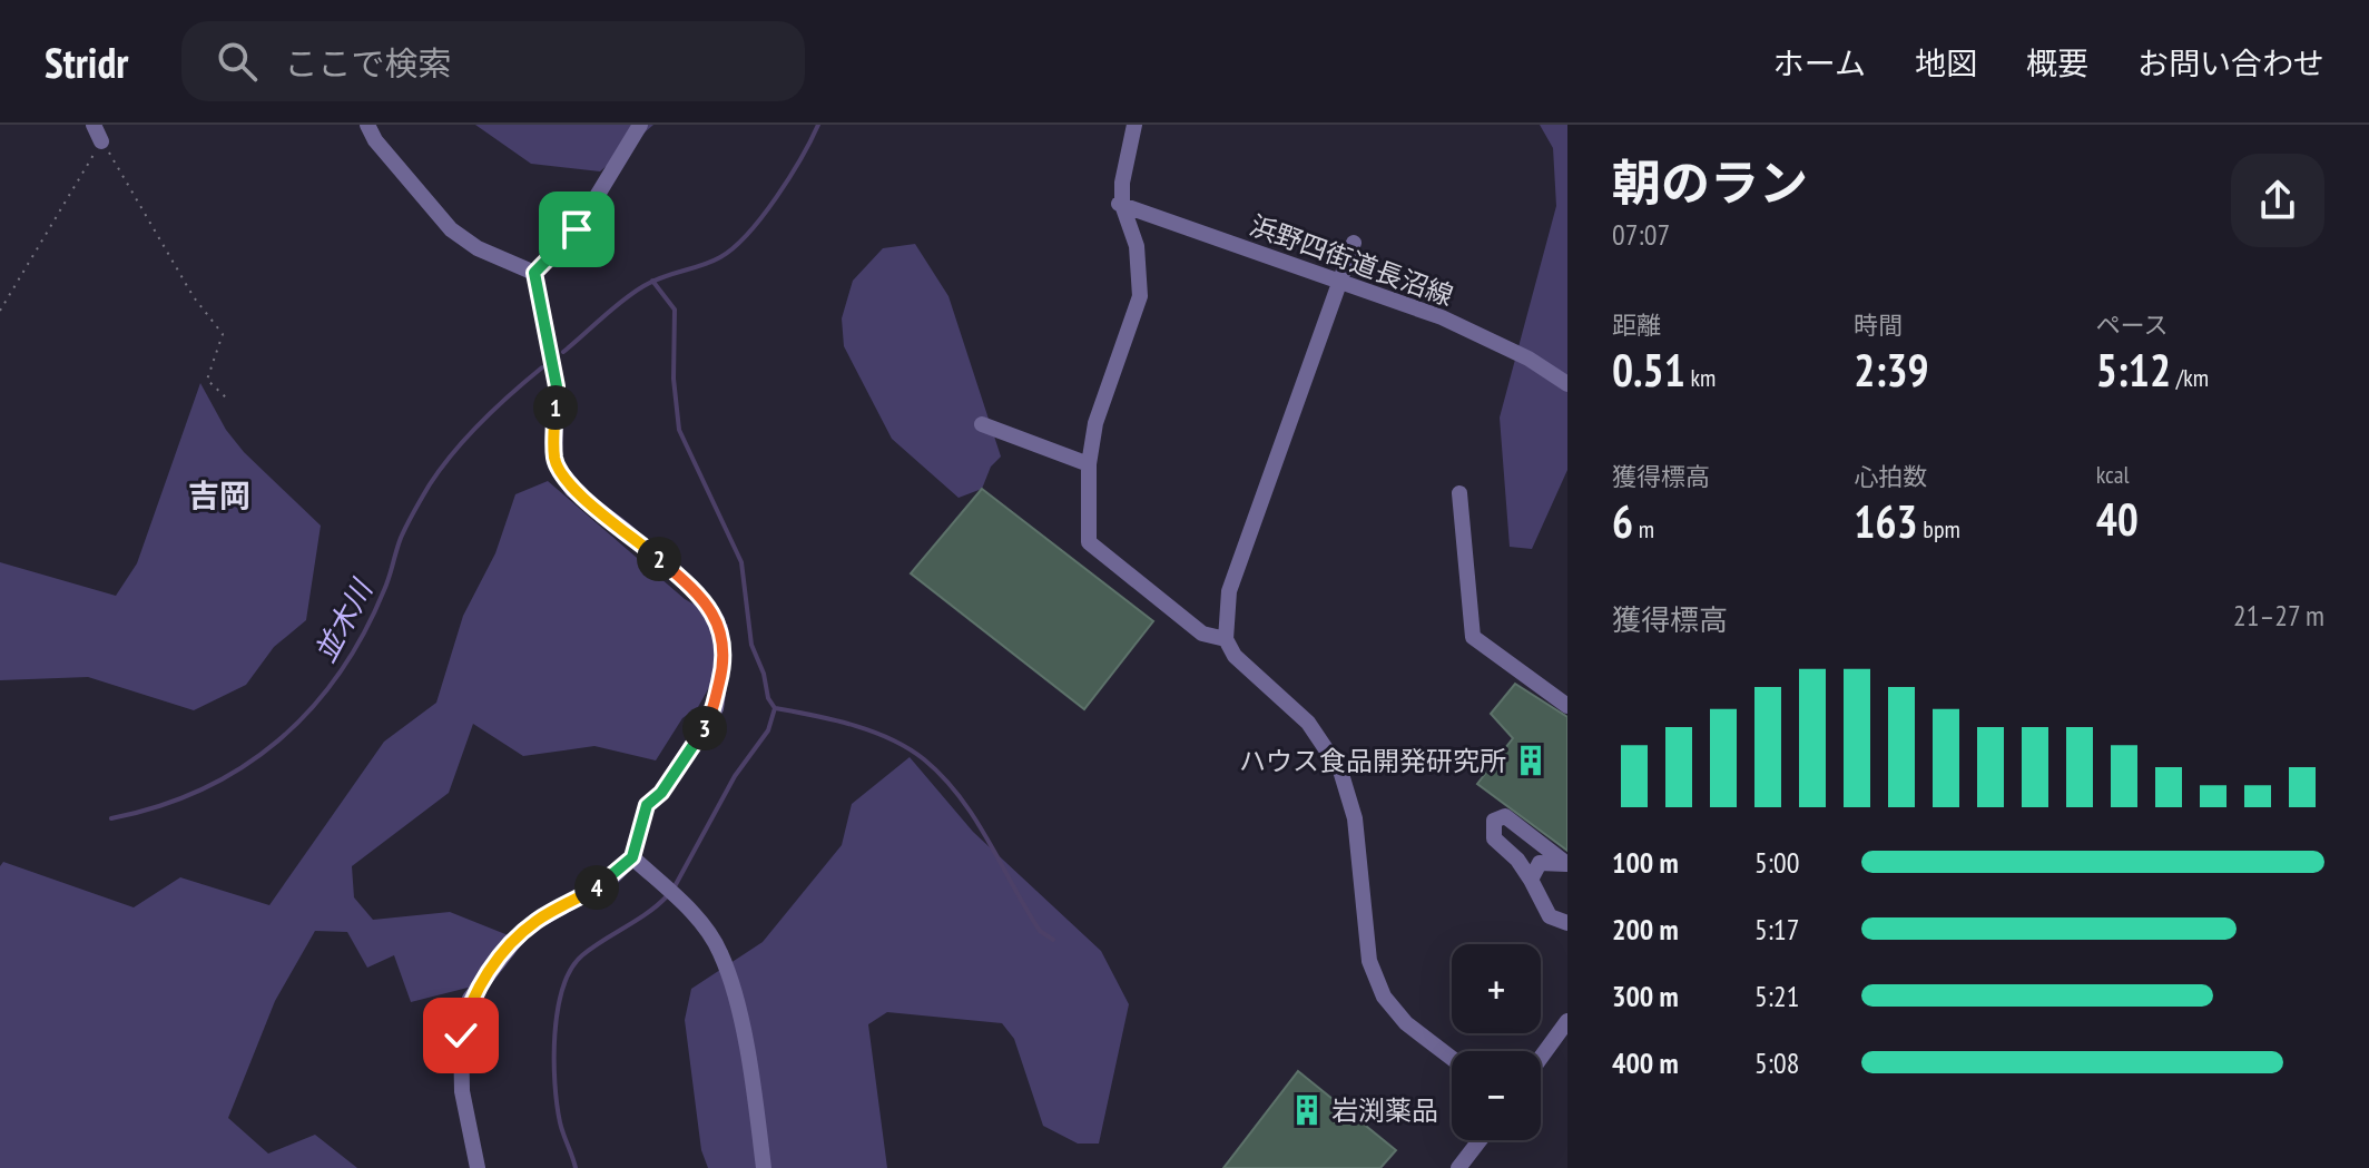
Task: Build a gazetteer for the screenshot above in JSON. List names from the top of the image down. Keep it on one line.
{"streets":{"street":["浜野四街道長沼線"]},"districts":["吉岡"],"water":["並木川"],"places":{"building":["ハウス食品開発研究所","岩渕薬品"]},"page":{"header":"Stridr","search":"ここで検索","nav":["ホーム","地図","概要","お問い合わせ"],"heading":["朝のラン","07:07"],"stats":[["距離","0.51 km"],["時間","2:39"],["ペース","5:12 /km"],["獲得標高","6 m"],["心拍数","163 bpm"],["kcal","40"]],"pins":["1","2","3","4"],"chart":["獲得標高","21–27 m"],"list":[{"name":"100 m","note":"5:00"},{"name":"200 m","note":"5:17"},{"name":"300 m","note":"5:21"},{"name":"400 m","note":"5:08"}],"map_buttons":["+","−"]}}
